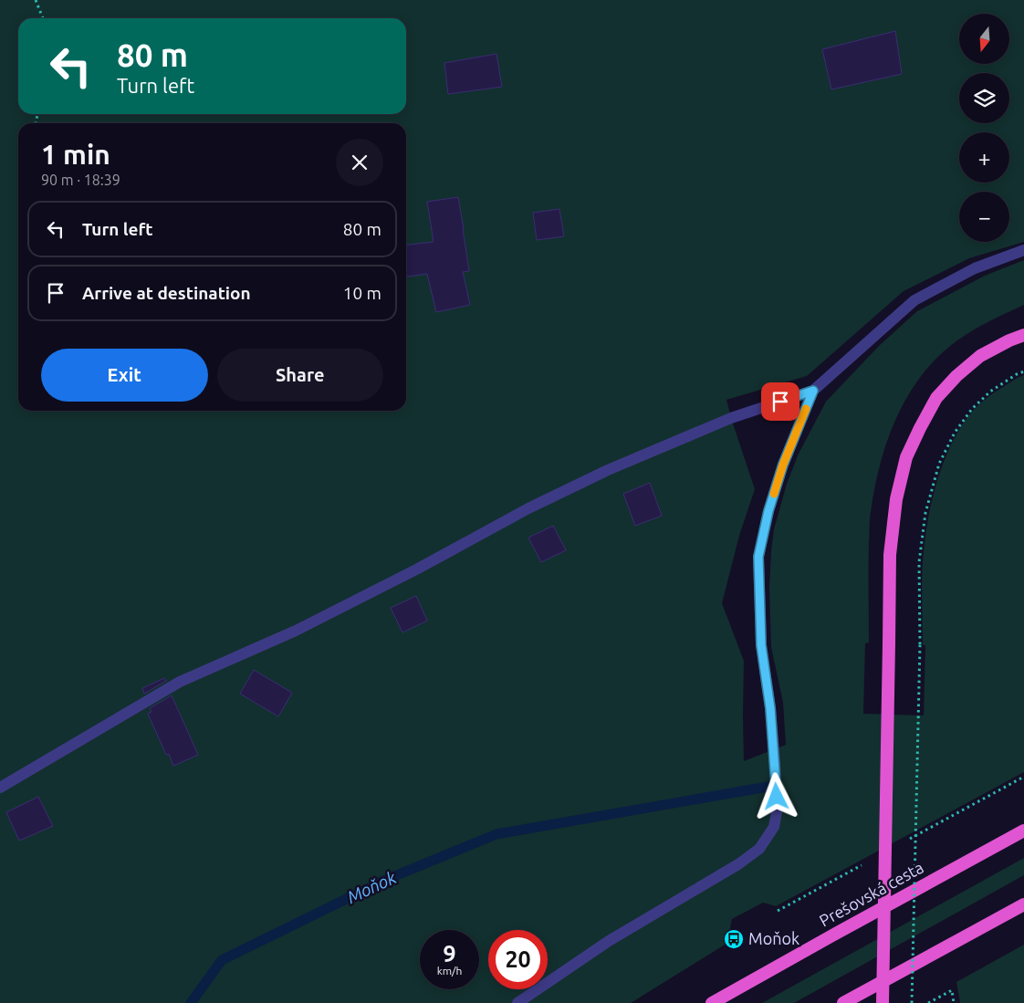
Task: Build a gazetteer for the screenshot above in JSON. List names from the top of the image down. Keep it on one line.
{"streets":{"highway":["Prešovská cesta"]},"water":["Moňok"],"places":{"bus stop":["Moňok"]},"north":"bottom","page":{"map_buttons":["+","−"],"turn":["80 m","Turn left"],"heading":["1 min","90 m · 18:39"],"list":[{"name":"Turn left","value":"80 m"},{"name":"Arrive at destination","value":"10 m"}],"buttons":["Exit","Share"],"speed":"9 km/h","limit":"20"}}
